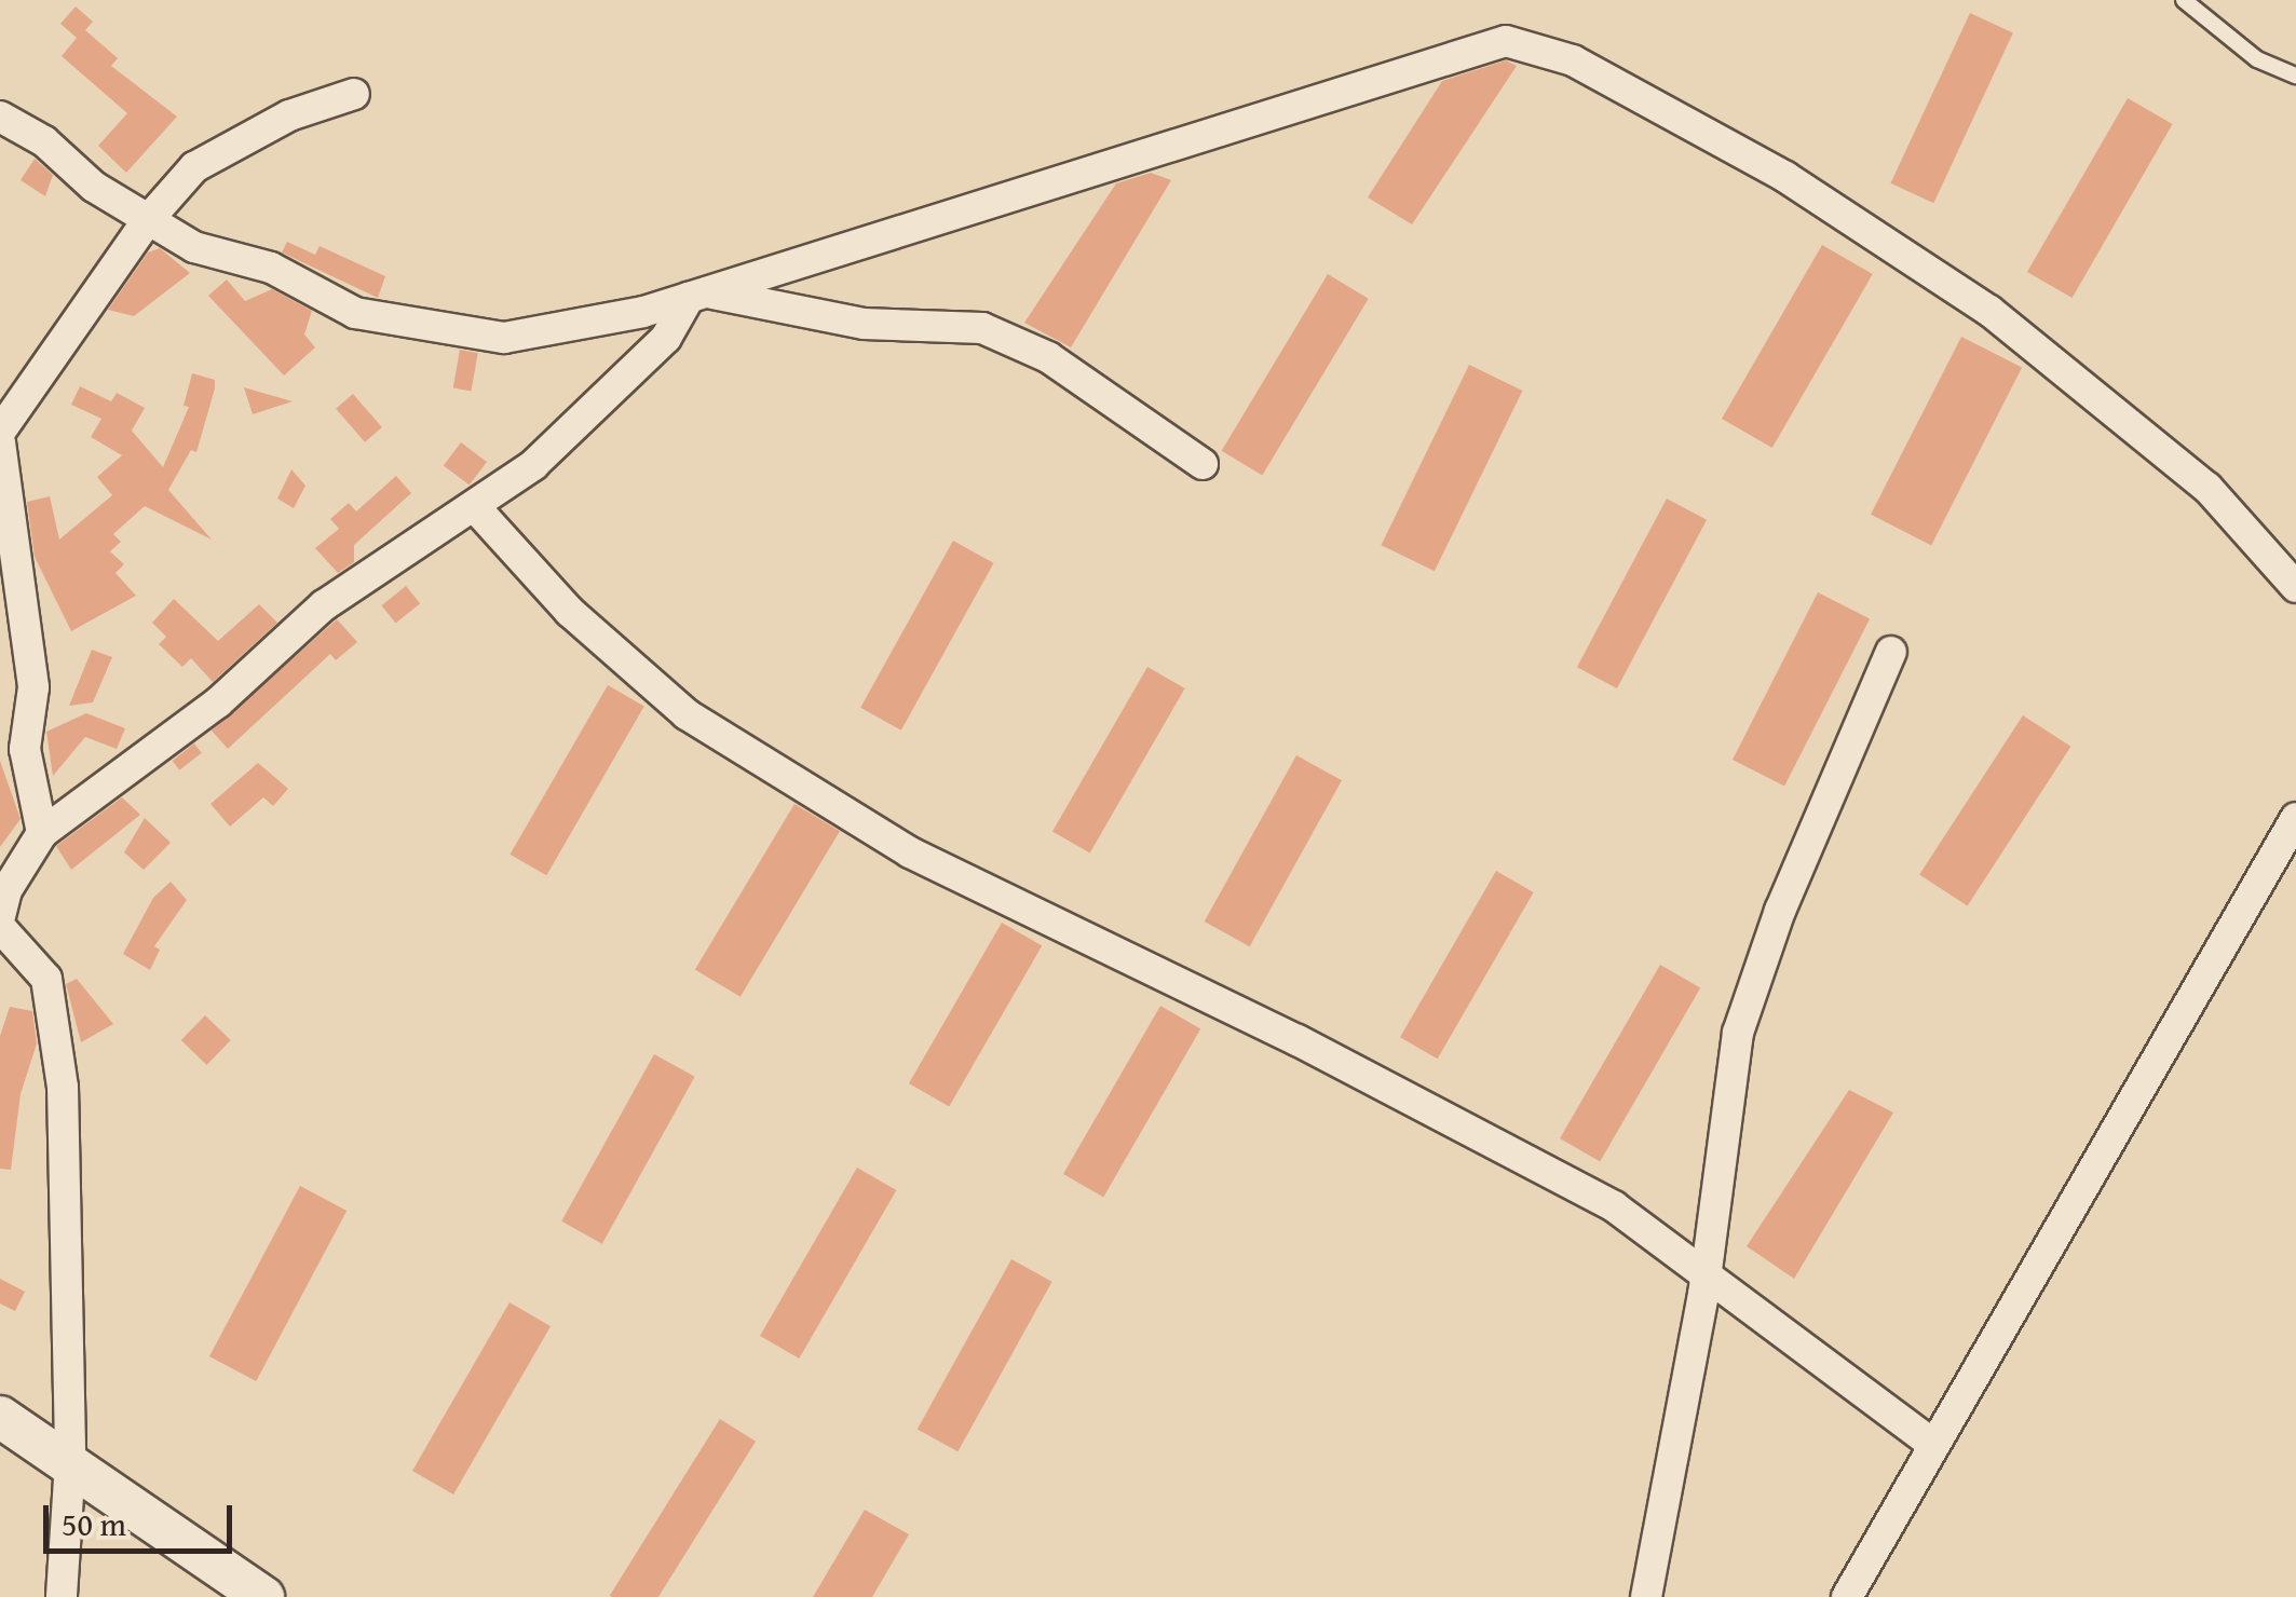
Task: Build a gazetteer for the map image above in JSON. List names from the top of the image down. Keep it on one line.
{"scale_bar":"50 m"}
